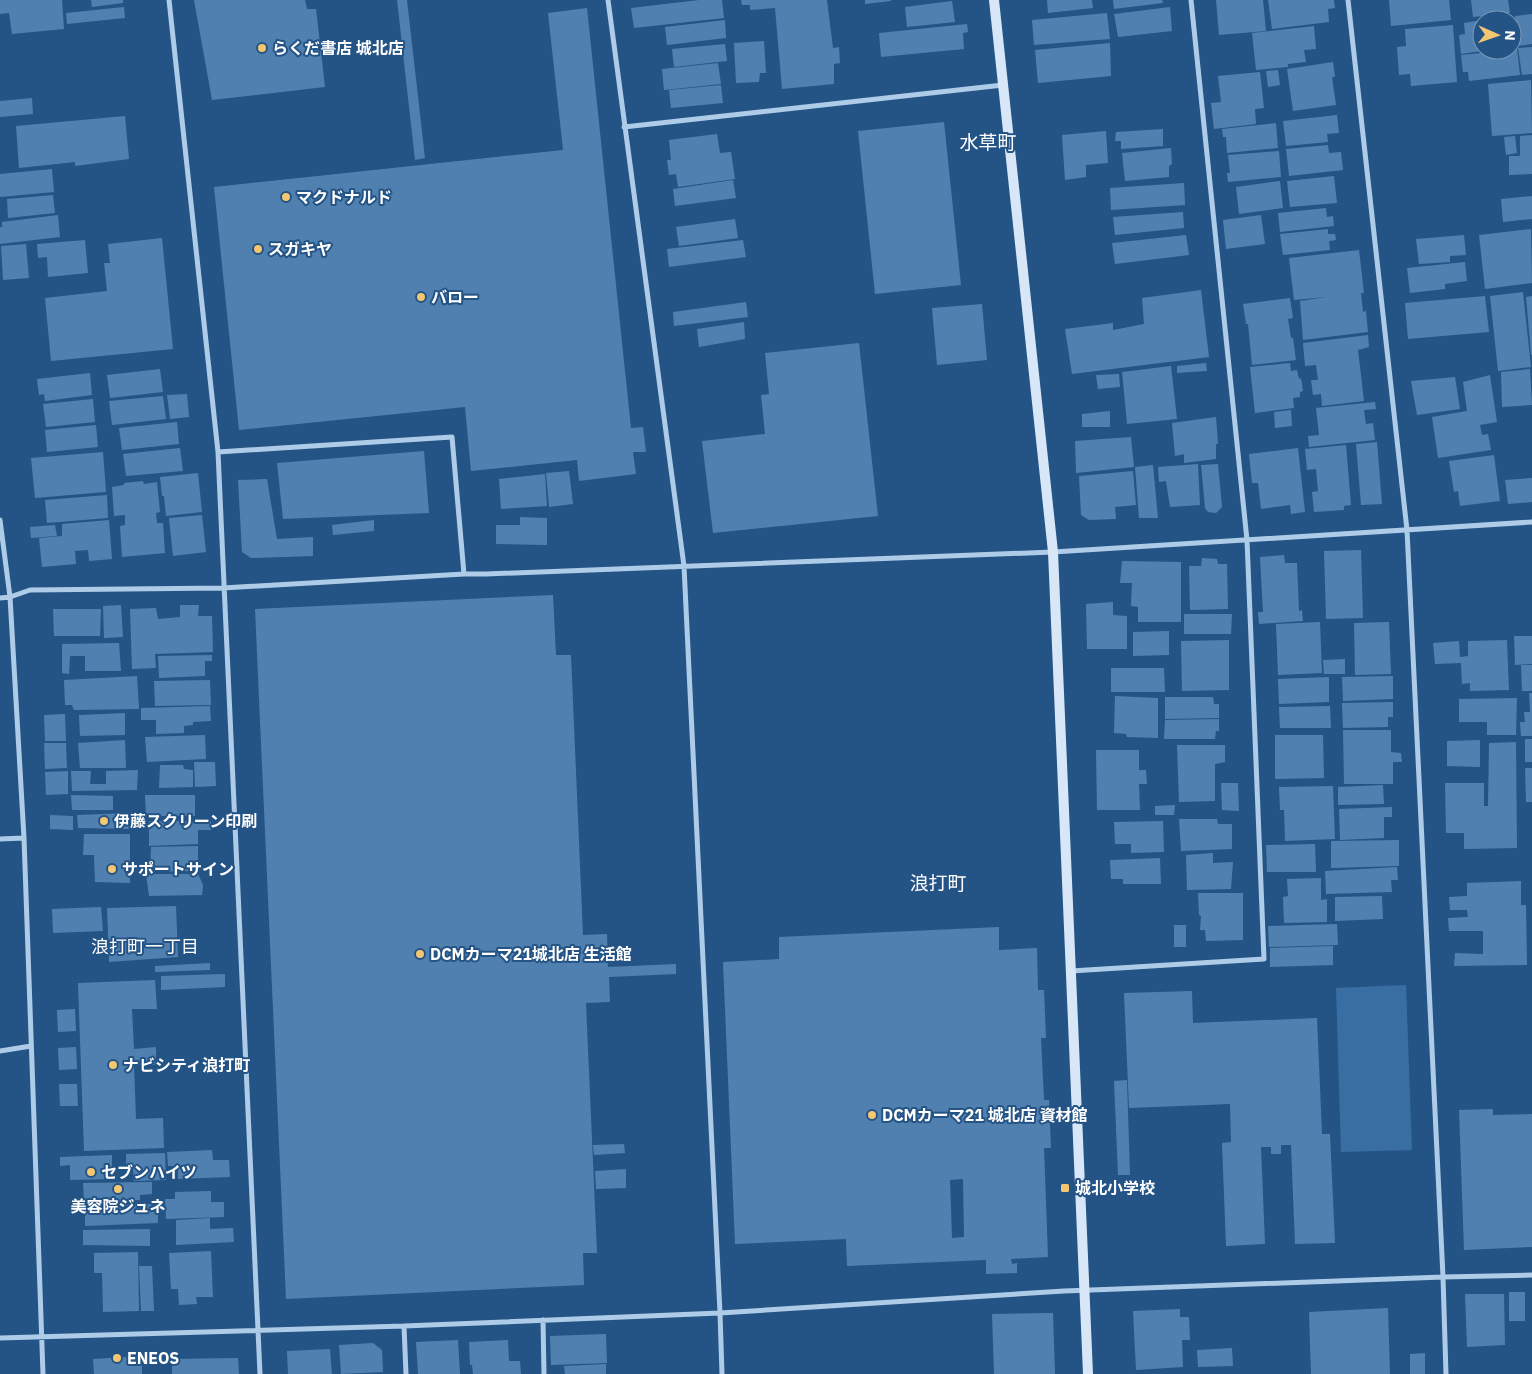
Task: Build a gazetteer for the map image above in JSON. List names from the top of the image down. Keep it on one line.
{"districts":["水草町","浪打町","浪打町一丁目"],"places":{"other":["らくだ書店 城北店","マクドナルド","スガキヤ","バロー","伊藤スクリーン印刷","サポートサイン","DCMカーマ21城北店 生活館","ナビシティ浪打町","DCMカーマ21 城北店 資材館","セブンハイツ","美容院ジュネ","ENEOS"],"transit":["城北小学校"]},"north":"right"}
